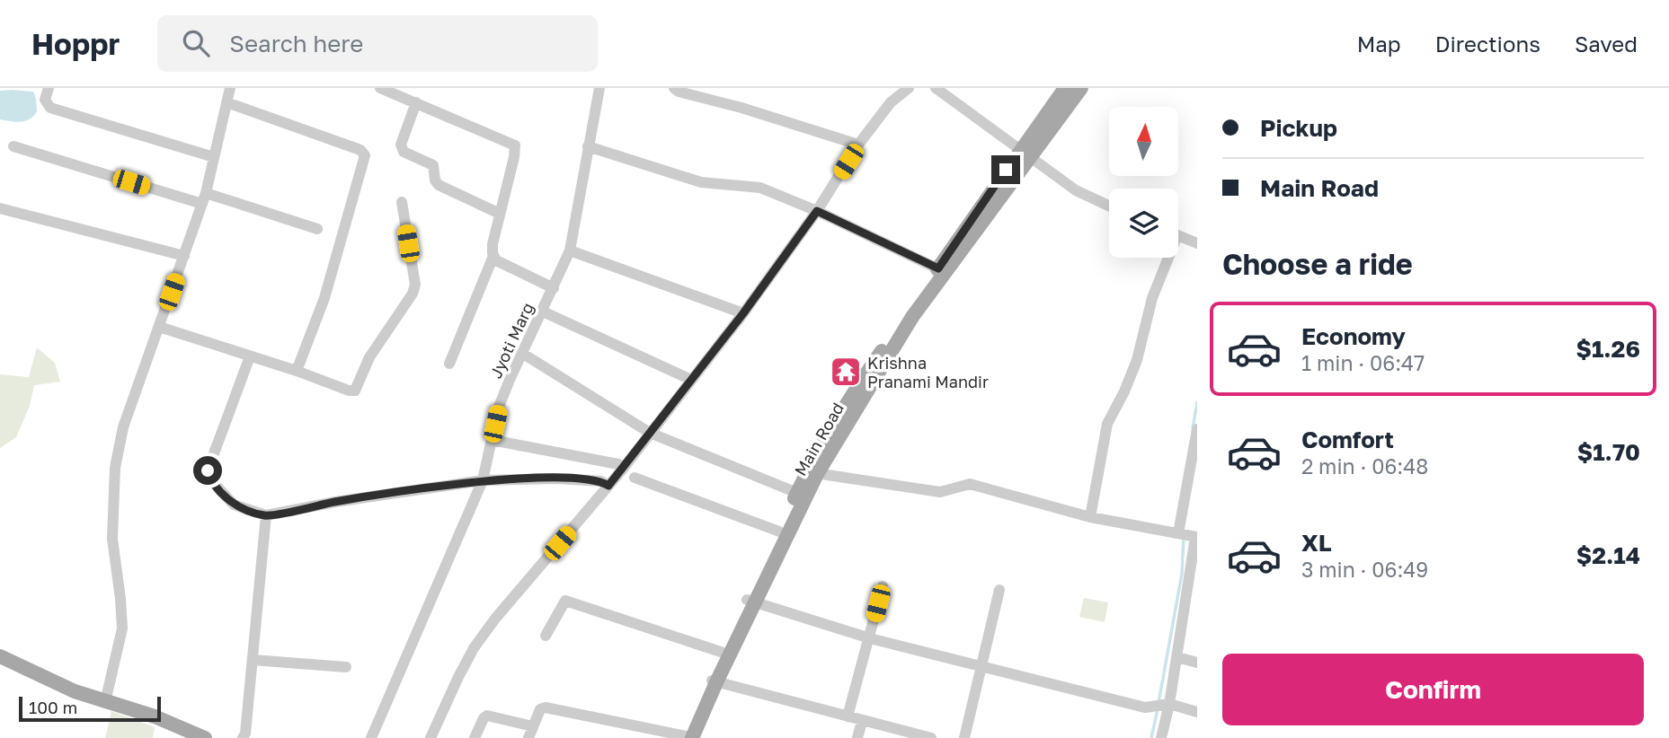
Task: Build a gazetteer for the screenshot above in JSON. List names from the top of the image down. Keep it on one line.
{"streets":{"main road":["Main Road"],"street":["Jyoti Marg"]},"places":{"temple":["Krishna Pranami Mandir"]},"scale_bar":"100 m","north":"top","page":{"header":"Hoppr","search":"Search here","nav":["Map","Directions","Saved"],"banner":["Pickup","Main Road"],"heading":"Choose a ride","list":[{"name":"Economy","note":"1 min · 06:47","value":"$1.26"},{"name":"Comfort","note":"2 min · 06:48","value":"$1.70"},{"name":"XL","note":"3 min · 06:49","value":"$2.14"}],"buttons":"Confirm","scale":"100 m"}}
